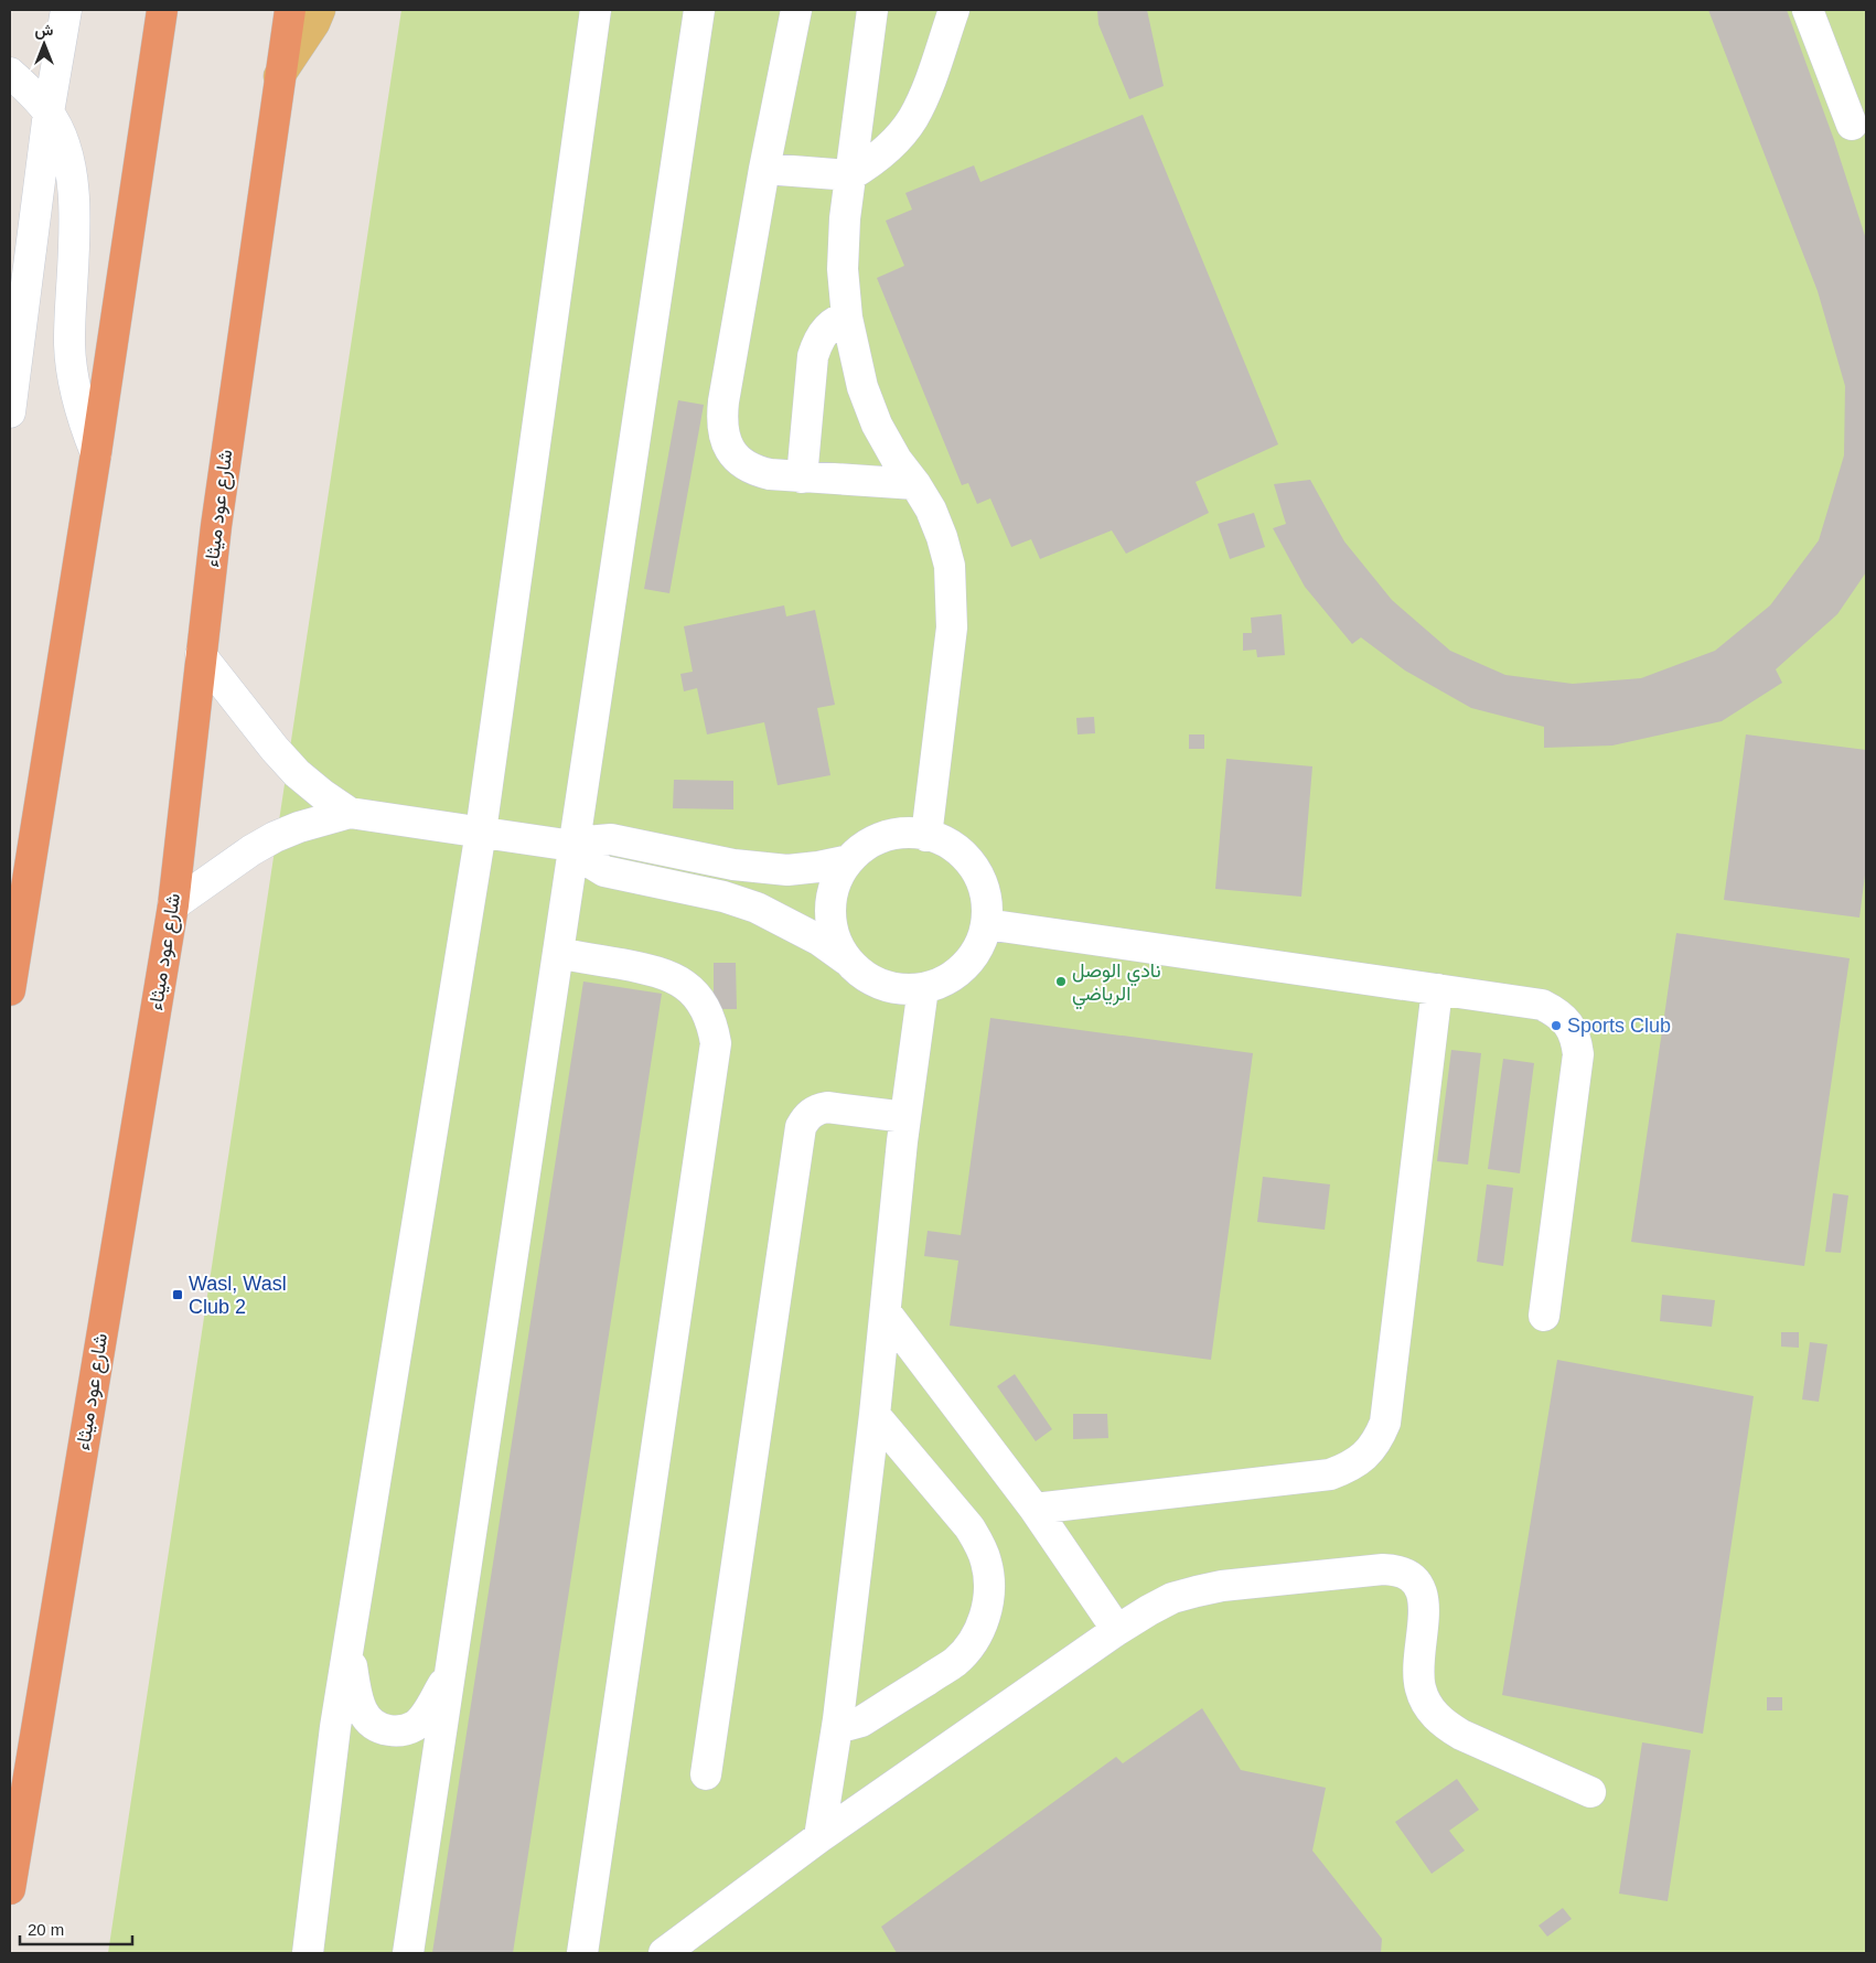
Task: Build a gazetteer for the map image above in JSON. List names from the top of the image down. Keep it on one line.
{"streets":{"highway":["شارع عود ميثاء"]},"places":{"other":["نادي الوصل الرياضي","Sports Club"],"transit":["Wasl, Wasl Club 2"]},"scale_bar":"20 m","north":"top"}
